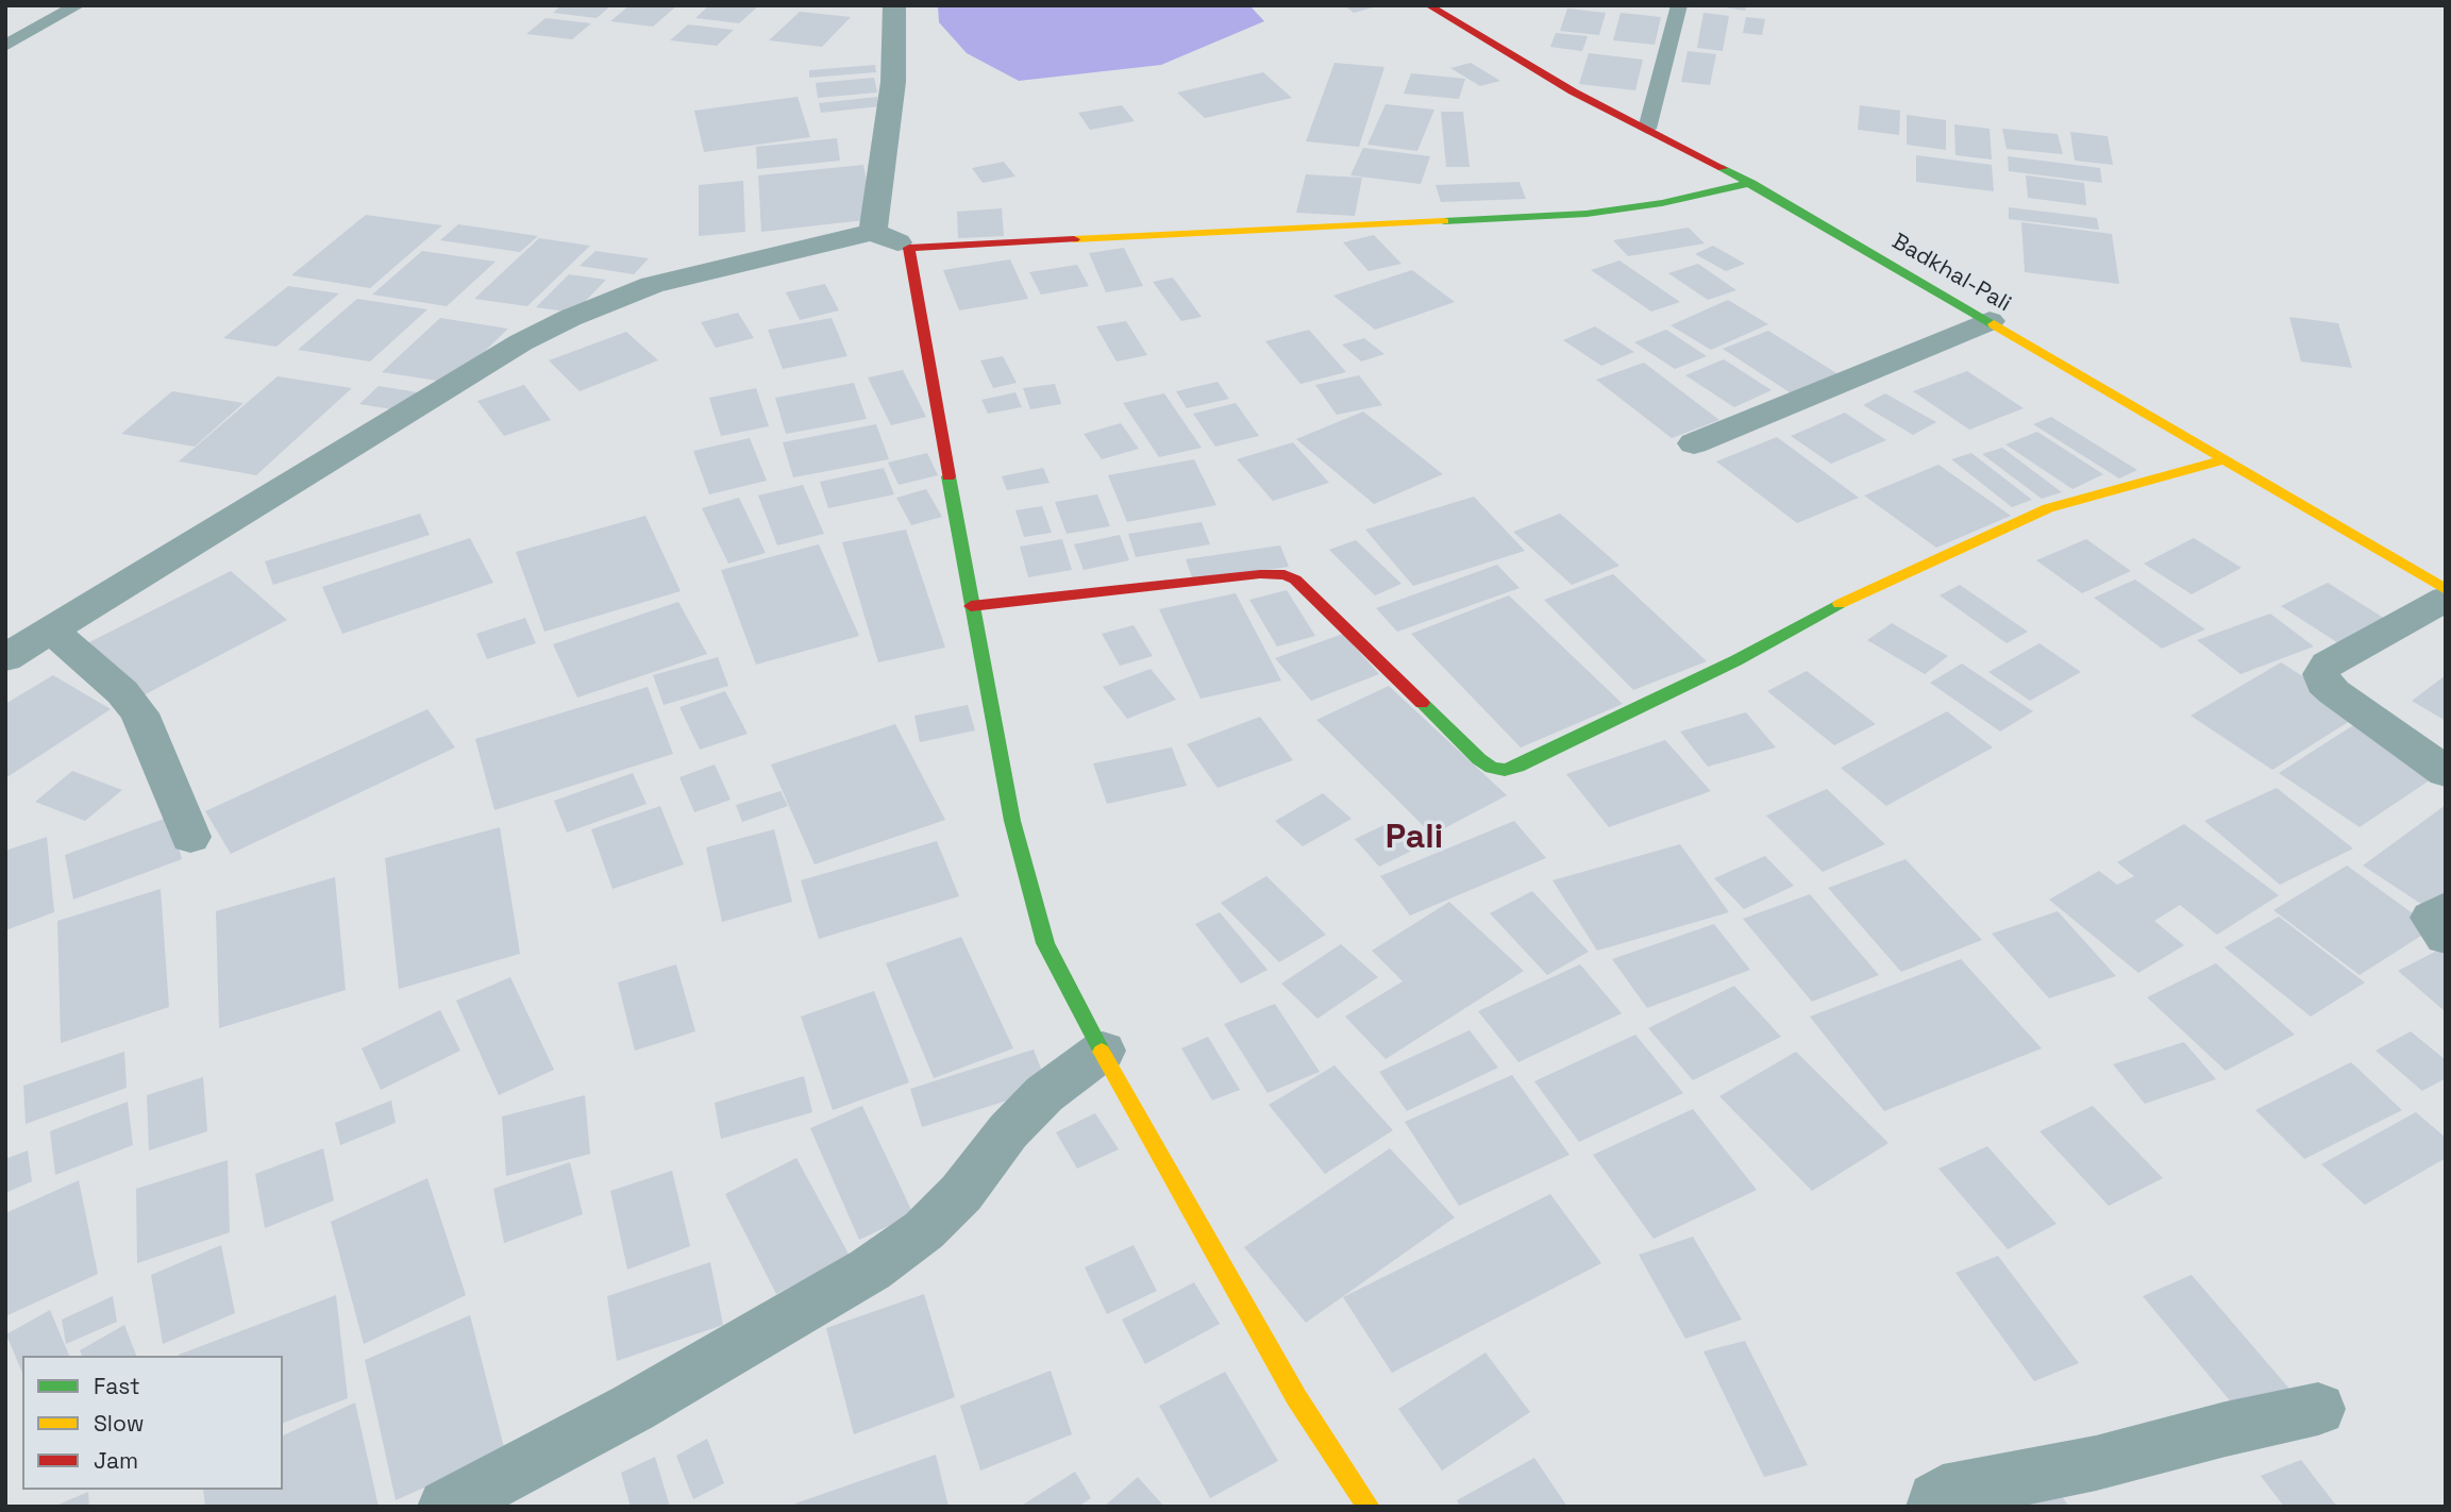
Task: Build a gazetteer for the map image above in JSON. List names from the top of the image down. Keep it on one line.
{"streets":{"street":["Badkhal-Pali"]},"districts":["Pali"],"legend":["Fast","Slow","Jam"]}
